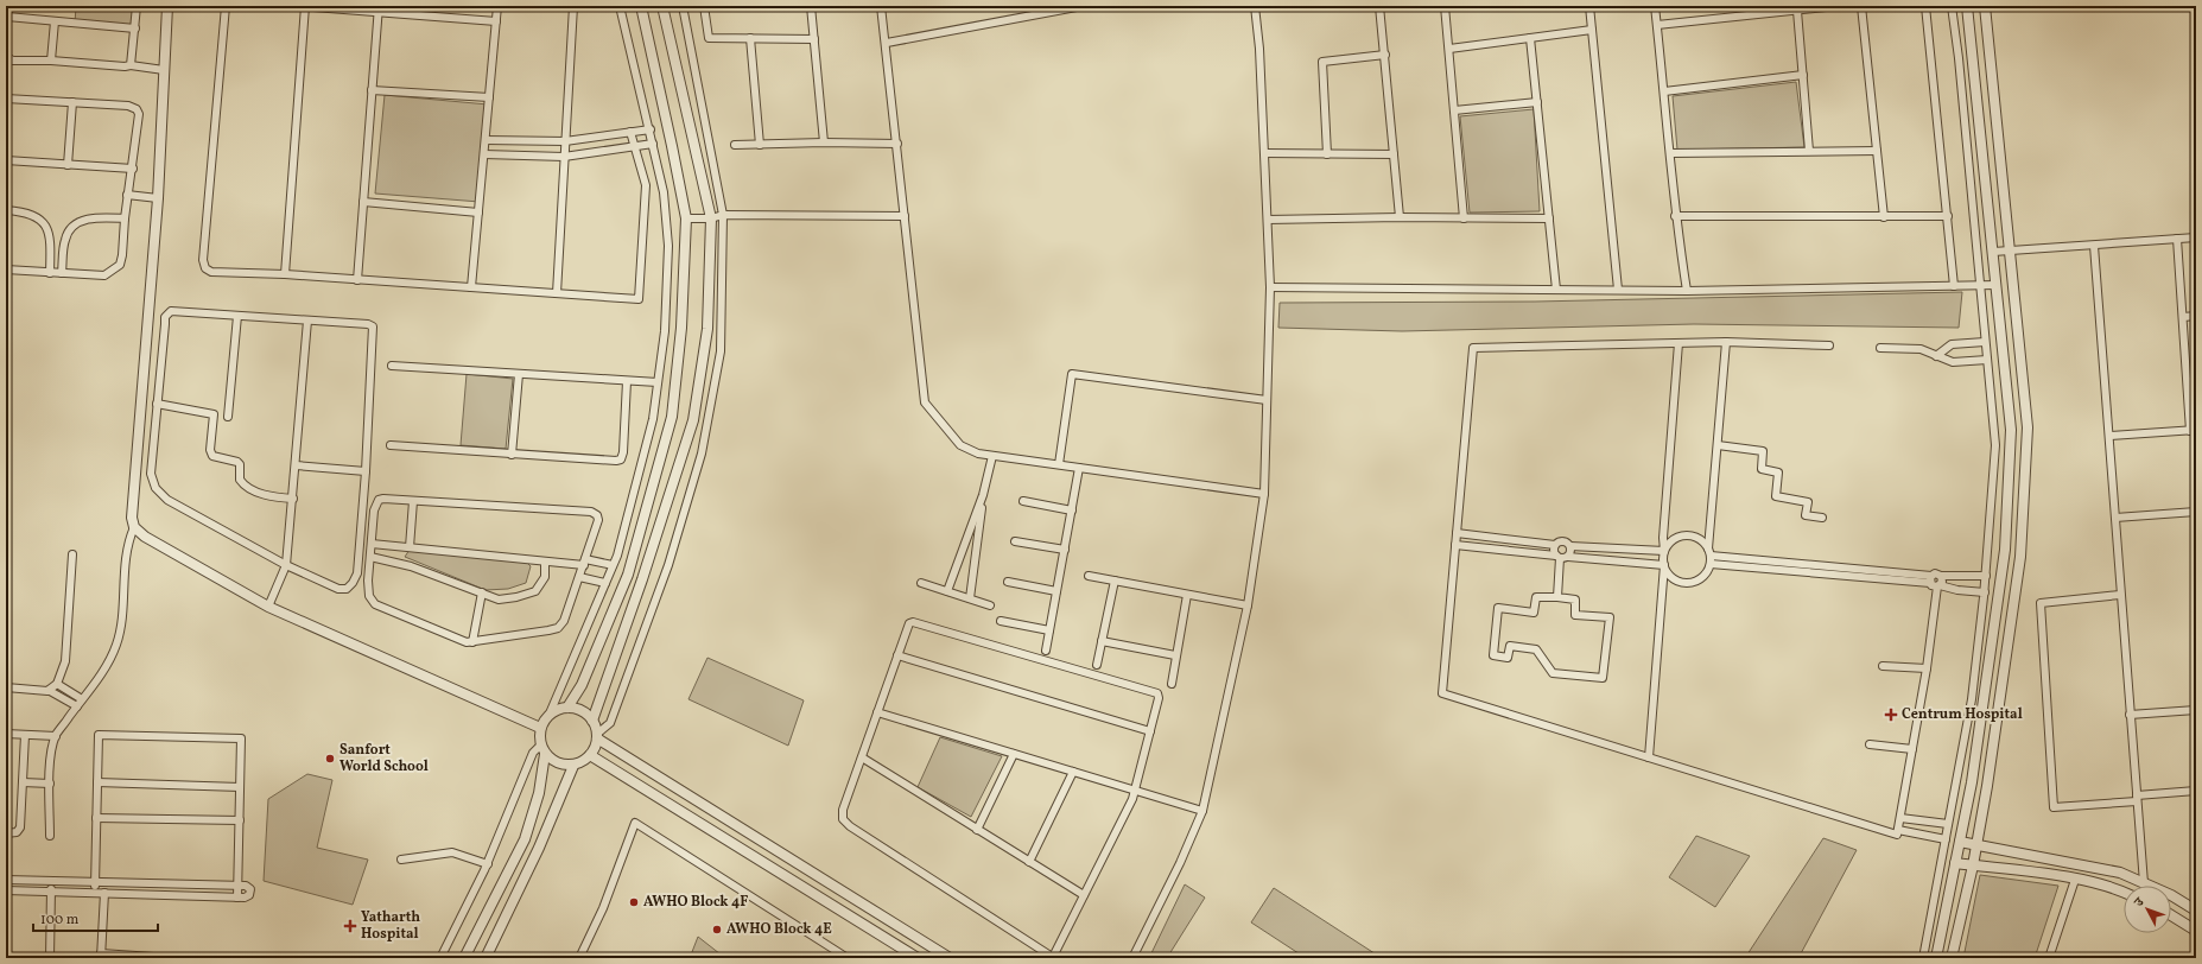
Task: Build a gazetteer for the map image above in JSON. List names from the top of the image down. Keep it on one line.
{"places":{"health":["Centrum Hospital","Yatharth Hospital"],"other":["Sanfort World School","AWHO Block 4F","AWHO Block 4E"]},"scale_bar":"100 m","north":"top left"}
